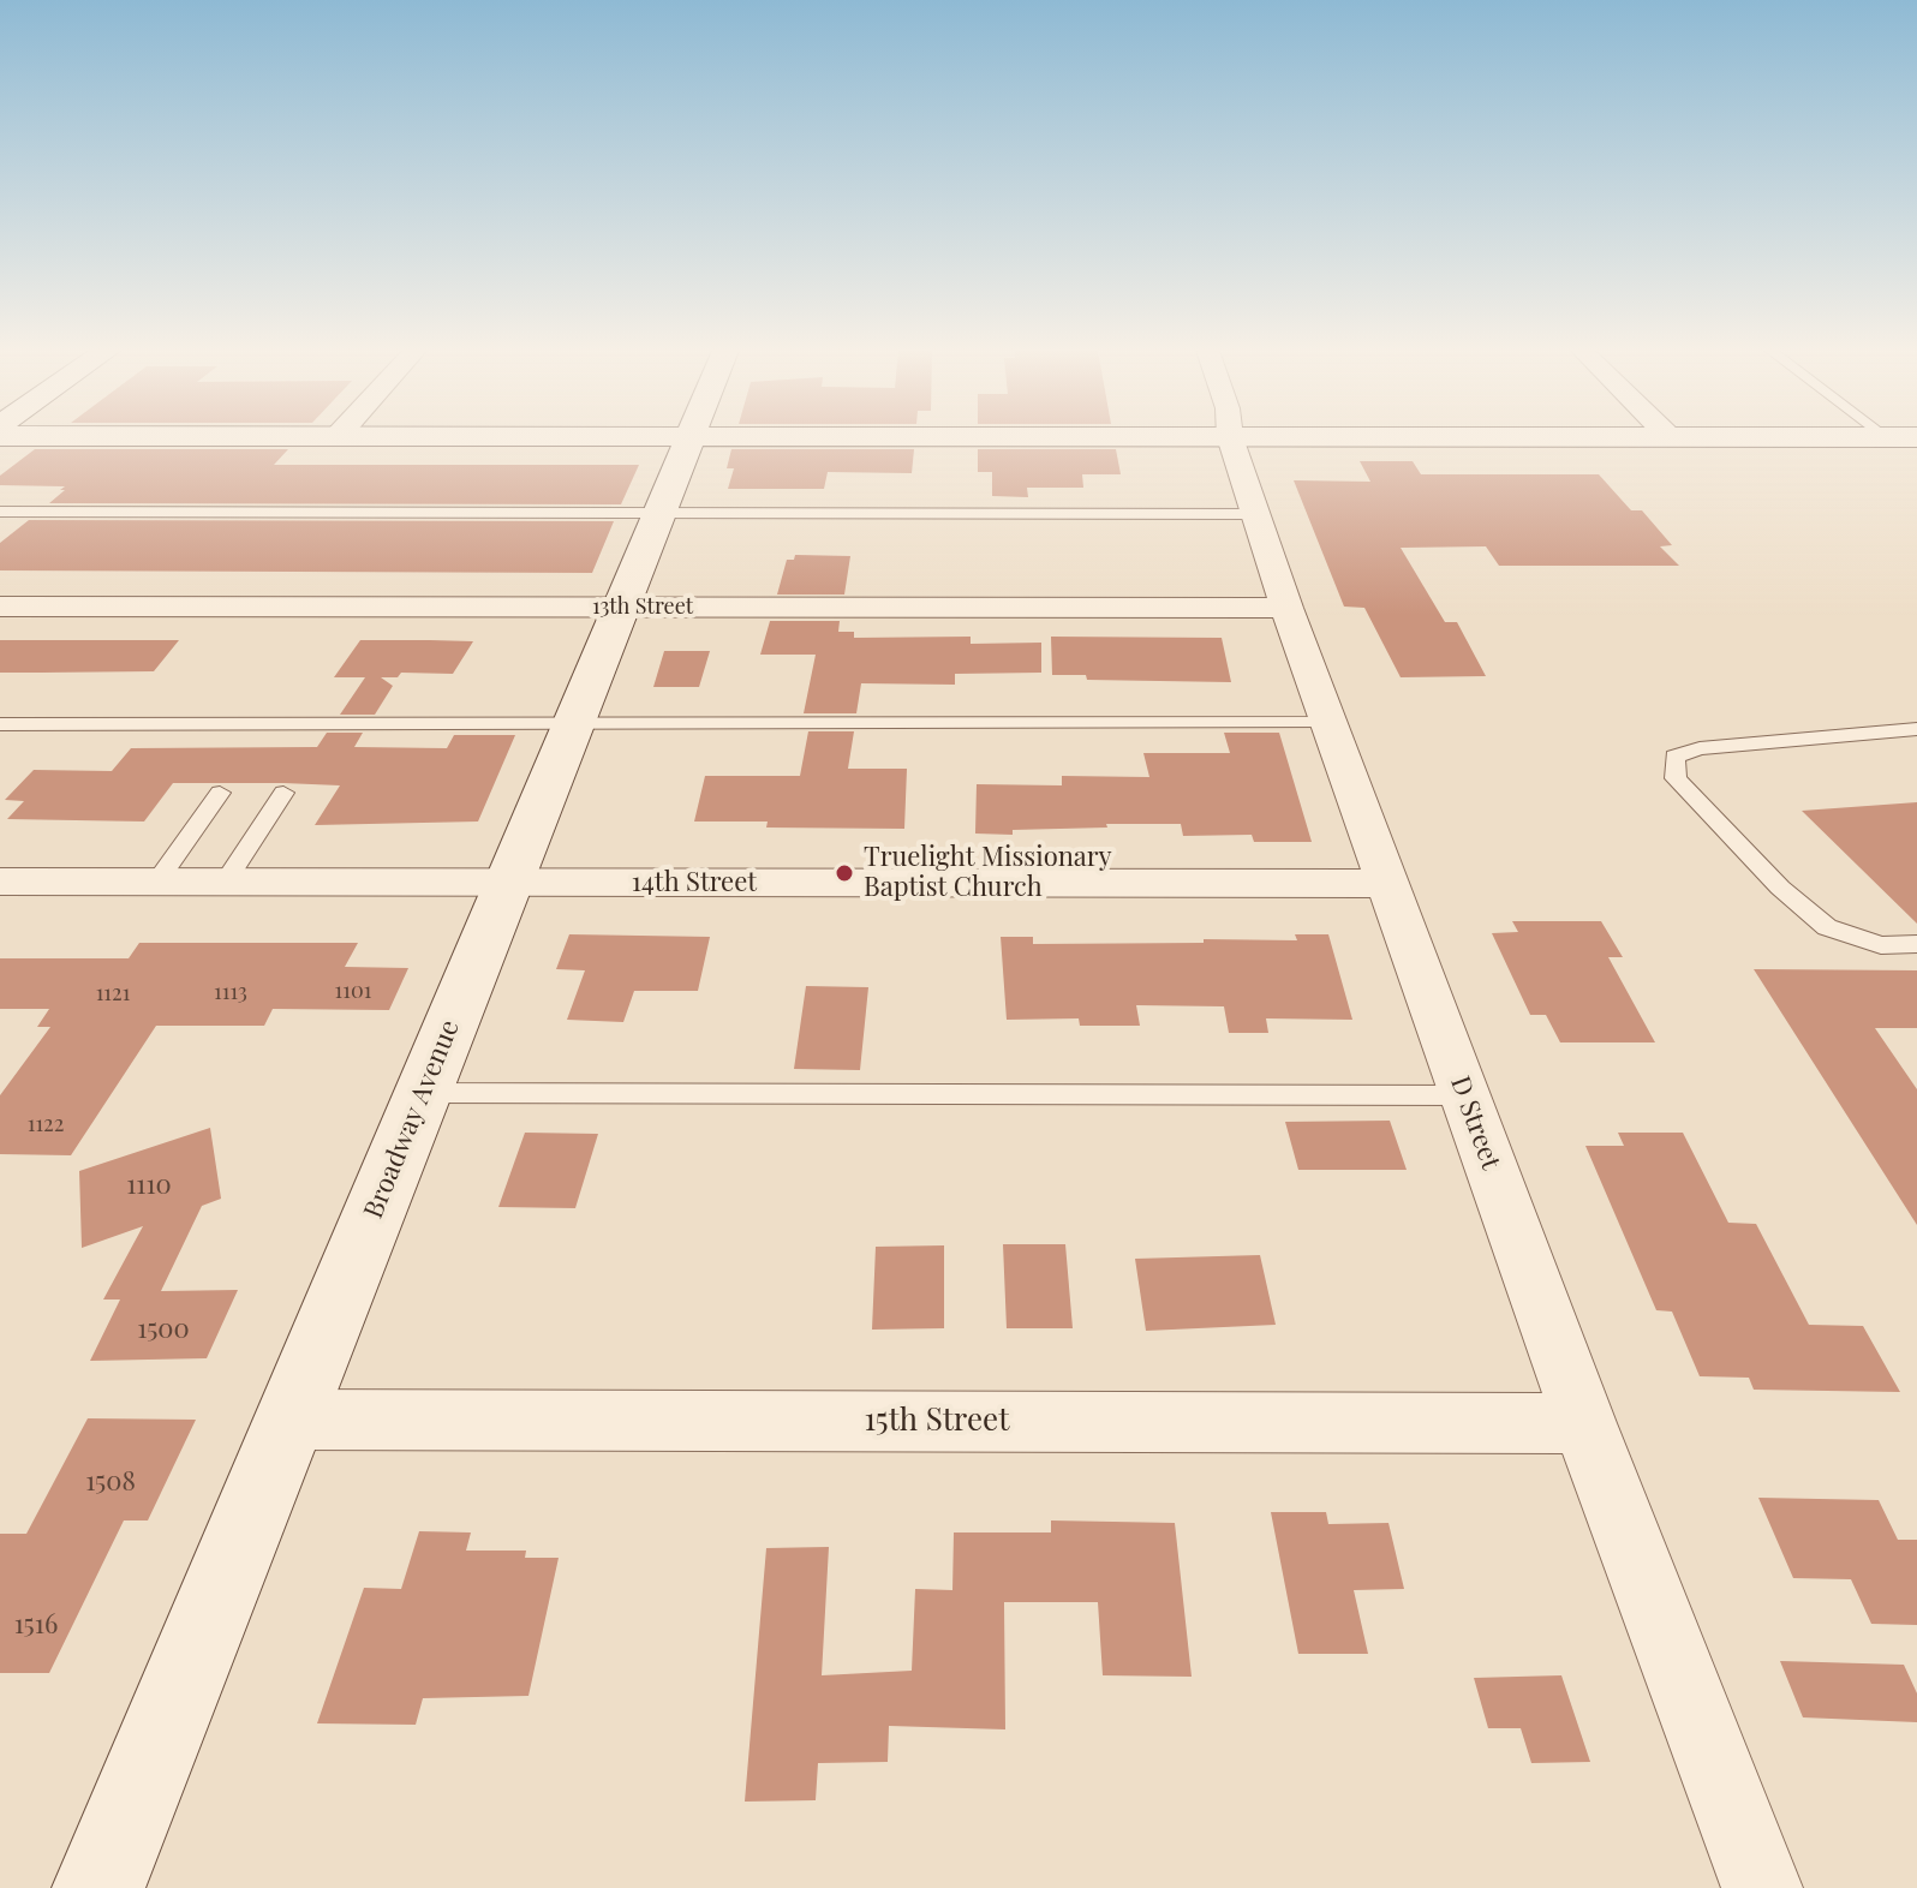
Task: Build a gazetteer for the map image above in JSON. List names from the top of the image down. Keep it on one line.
{"streets":{"main road":["Broadway Avenue"],"street":["13th Street","14th Street","D Street","15th Street"]},"crossings":[["13th Street","Broadway Avenue"],["13th Street","D Street"],["14th Street","Broadway Avenue"],["14th Street","D Street"],["Broadway Avenue","15th Street"],["D Street","15th Street"]],"places":["Truelight Missionary Baptist Church"],"house_numbers":["1101","1113","1121","1122","1110","1500","1508","1516"]}
